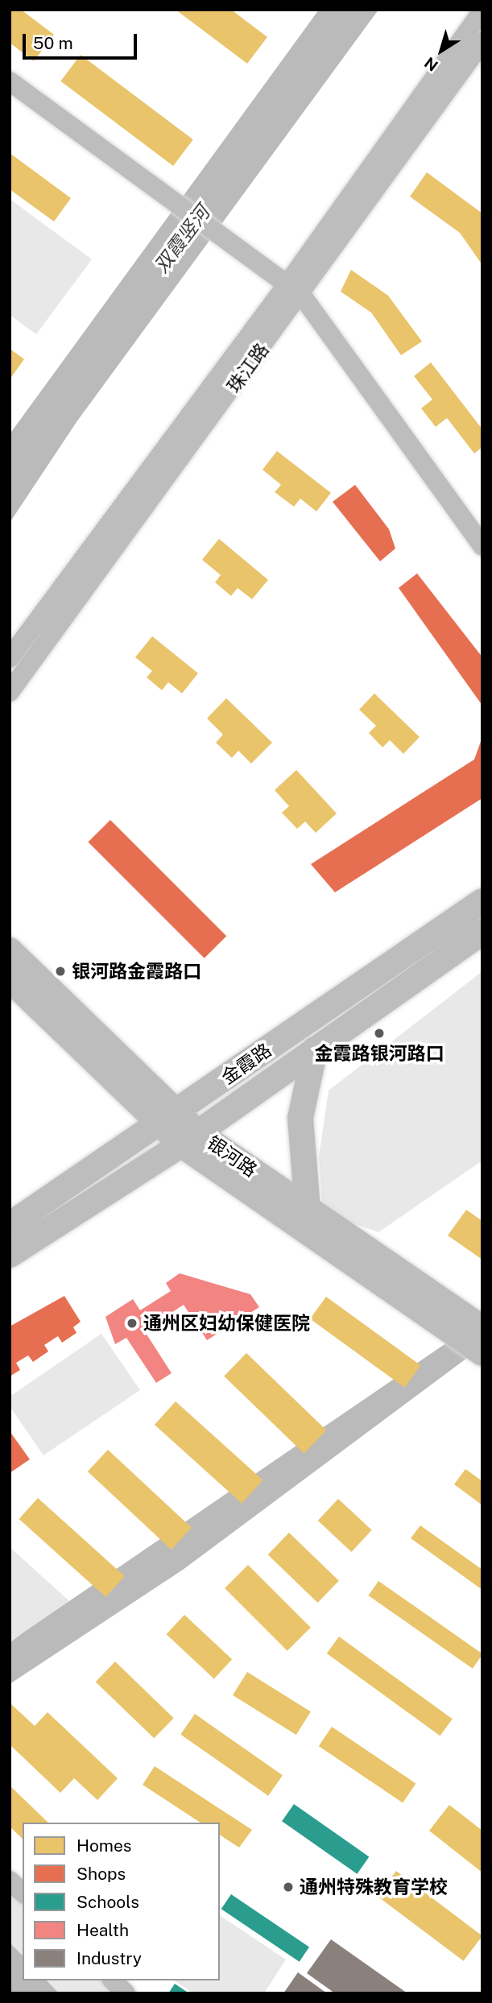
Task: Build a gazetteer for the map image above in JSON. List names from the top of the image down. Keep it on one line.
{"streets":{"main road":["金霞路","银河路"],"street":["珠江路"]},"crossings":[["金霞路","银河路"]],"water":["双霞竖河"],"places":["银河路金霞路口","金霞路银河路口","通州区妇幼保健医院","通州特殊教育学校"],"legend":["Homes","Shops","Schools","Health","Industry"],"scale_bar":"50 m","north":"bottom left"}
